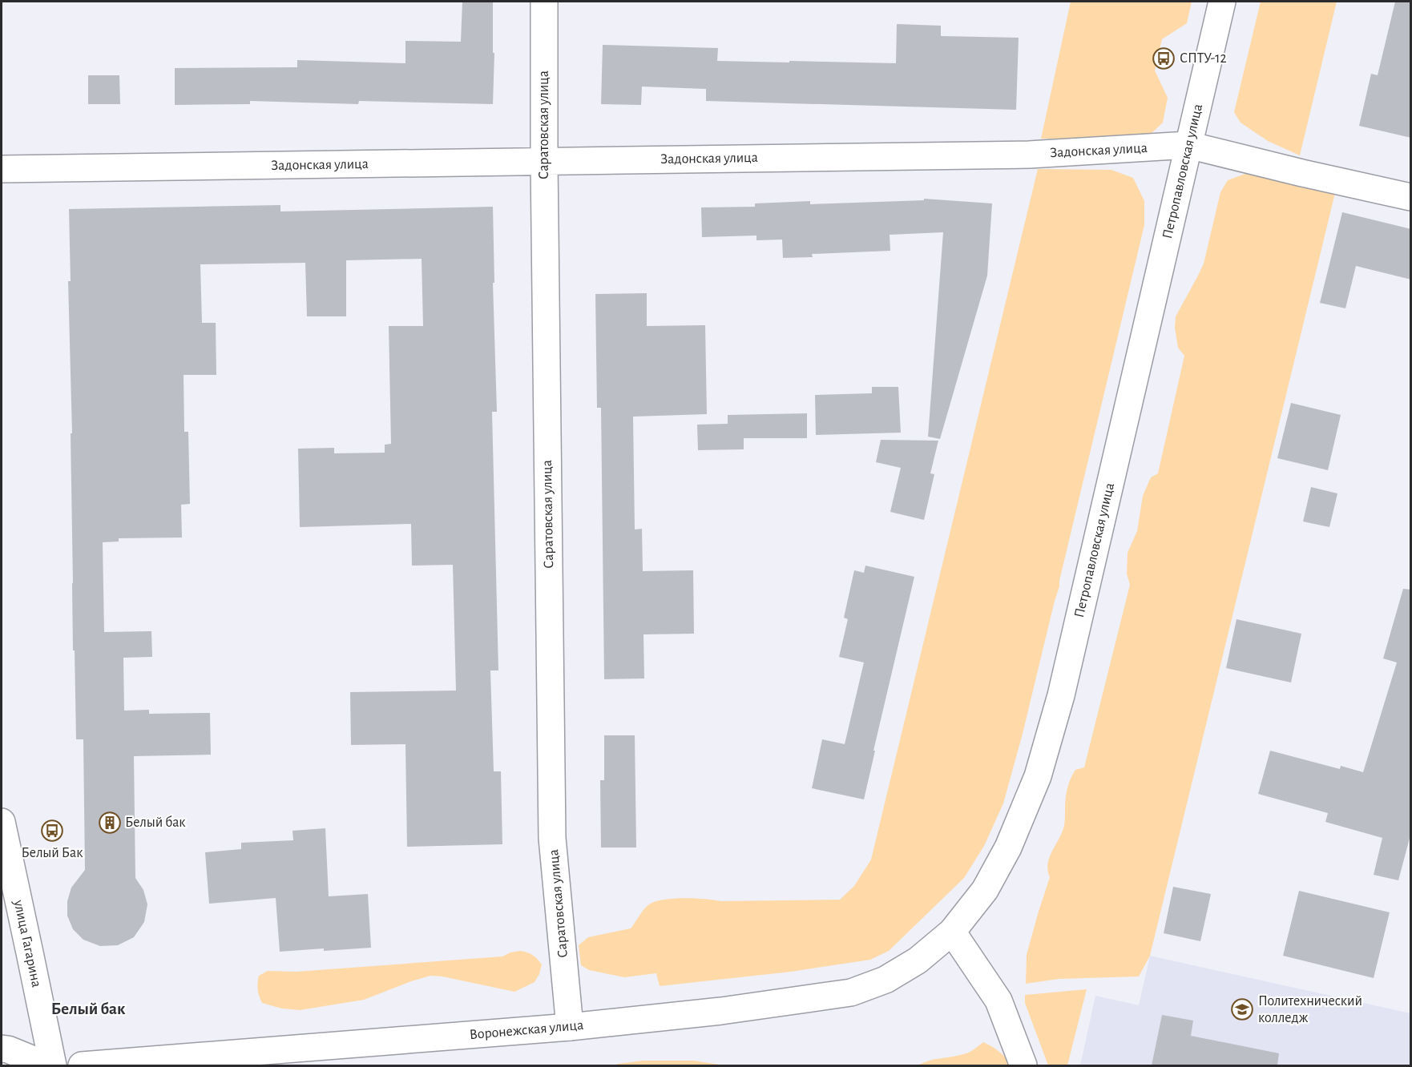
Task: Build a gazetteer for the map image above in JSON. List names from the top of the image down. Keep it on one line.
{"streets":{"street":["Саратовская улица","Задонская улица","Петропавловская улица","улица Гагарина","Воронежская улица"]},"crossings":[["Саратовская улица","Задонская улица"],["Саратовская улица","Воронежская улица"],["Задонская улица","Петропавловская улица"],["Петропавловская улица","Воронежская улица"]],"districts":["Белый бак"],"places":{"bus stop":["СПТУ-12","Белый Бак"],"building":["Белый бак"],"school or university":["Политехнический колледж"]}}
